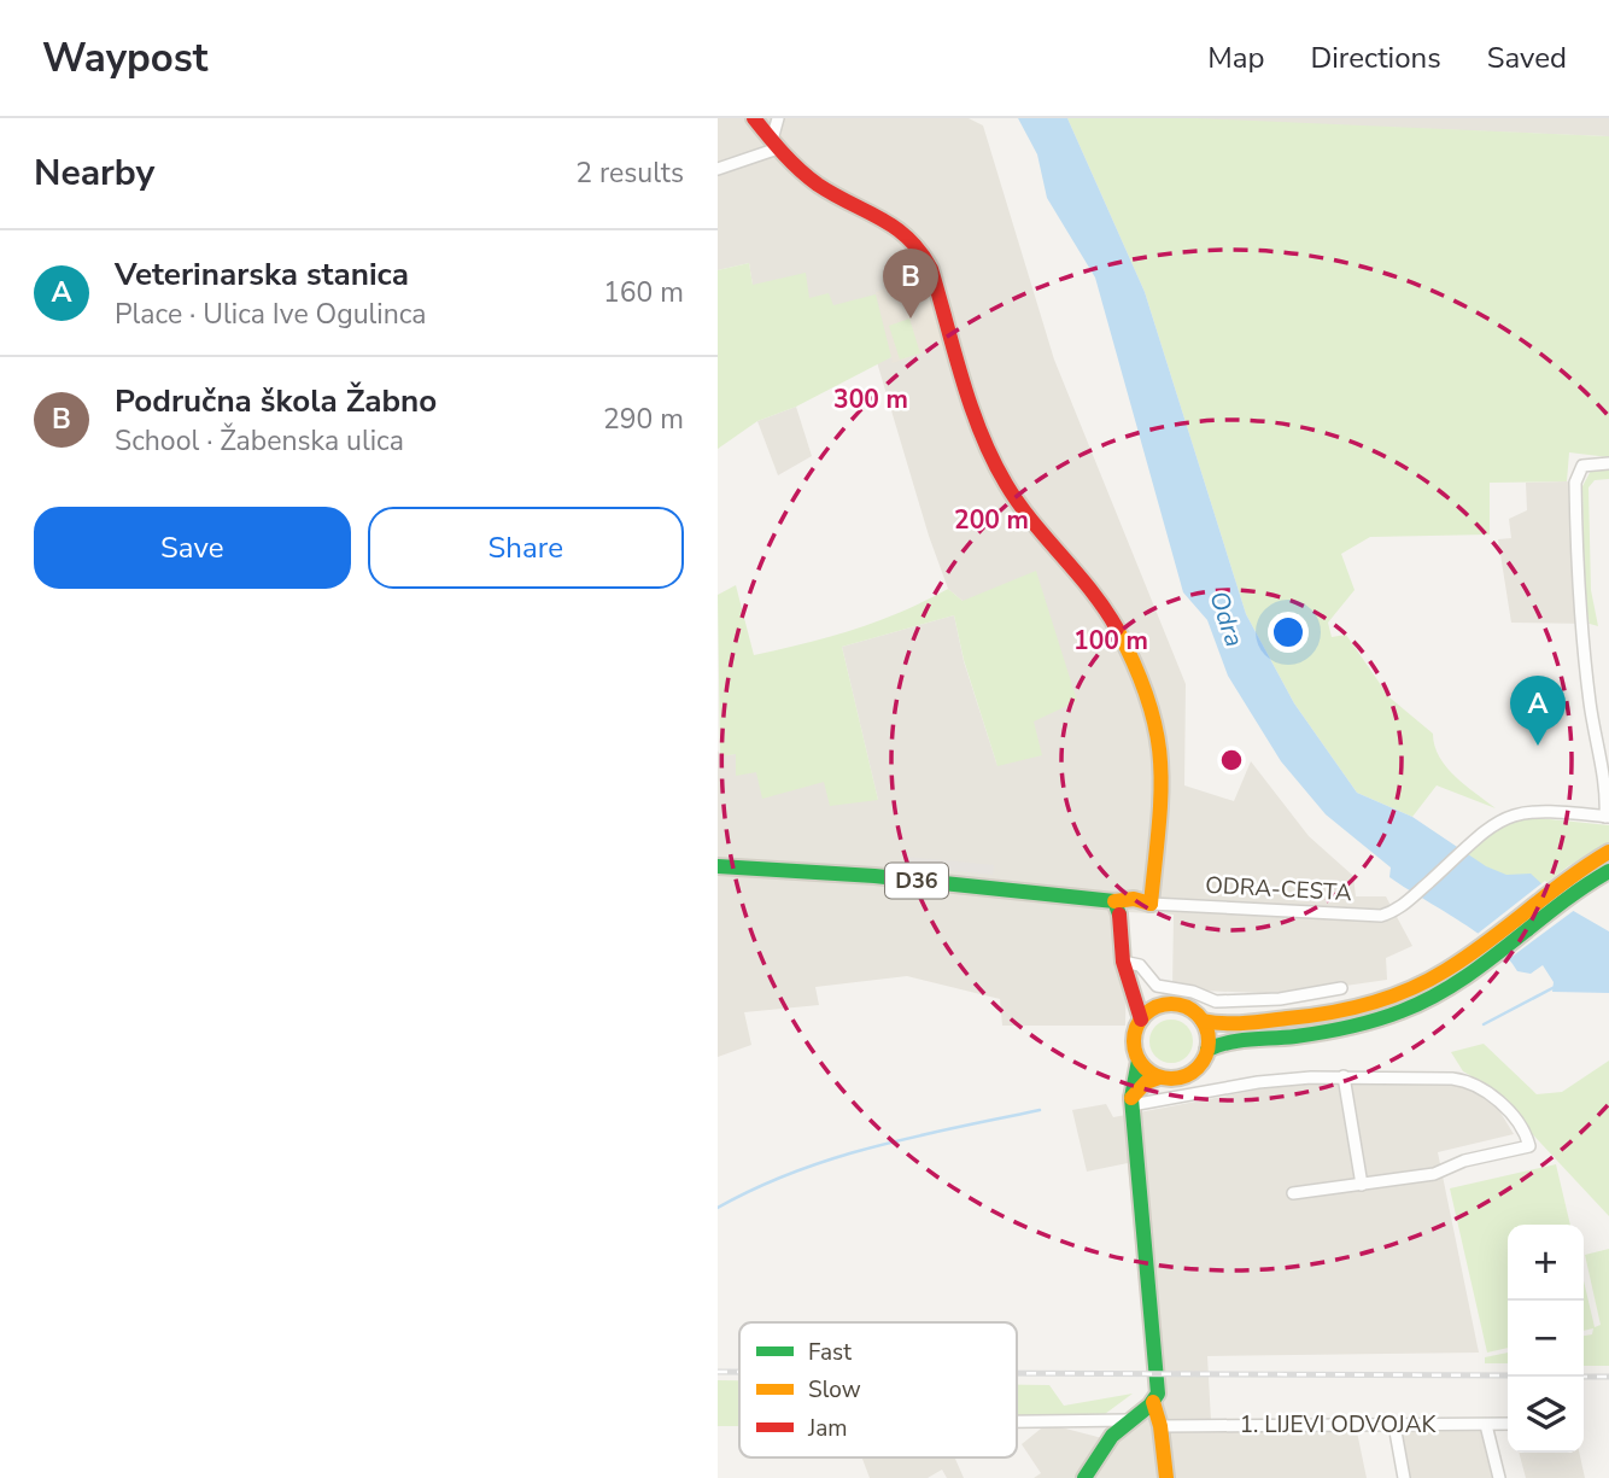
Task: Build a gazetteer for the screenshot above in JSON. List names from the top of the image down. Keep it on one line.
{"streets":{"main road":["D36","ODRA-CESTA"],"street":["1. LIJEVI ODVOJAK"]},"water":["Odra"],"legend":["Fast","Slow","Jam"],"page":{"header":"Waypost","nav":["Map","Directions","Saved"],"heading":["Nearby","2 results"],"list":[{"mark":"A","name":"Veterinarska stanica","note":"Place · Ulica Ive Ogulinca","value":"160 m"},{"mark":"B","name":"Područna škola Žabno","note":"School · Žabenska ulica","value":"290 m"}],"pins":["B","A"],"buttons":["Save","Share"],"map_buttons":["+","−"]},"rings":["300 m","200 m","100 m"]}
